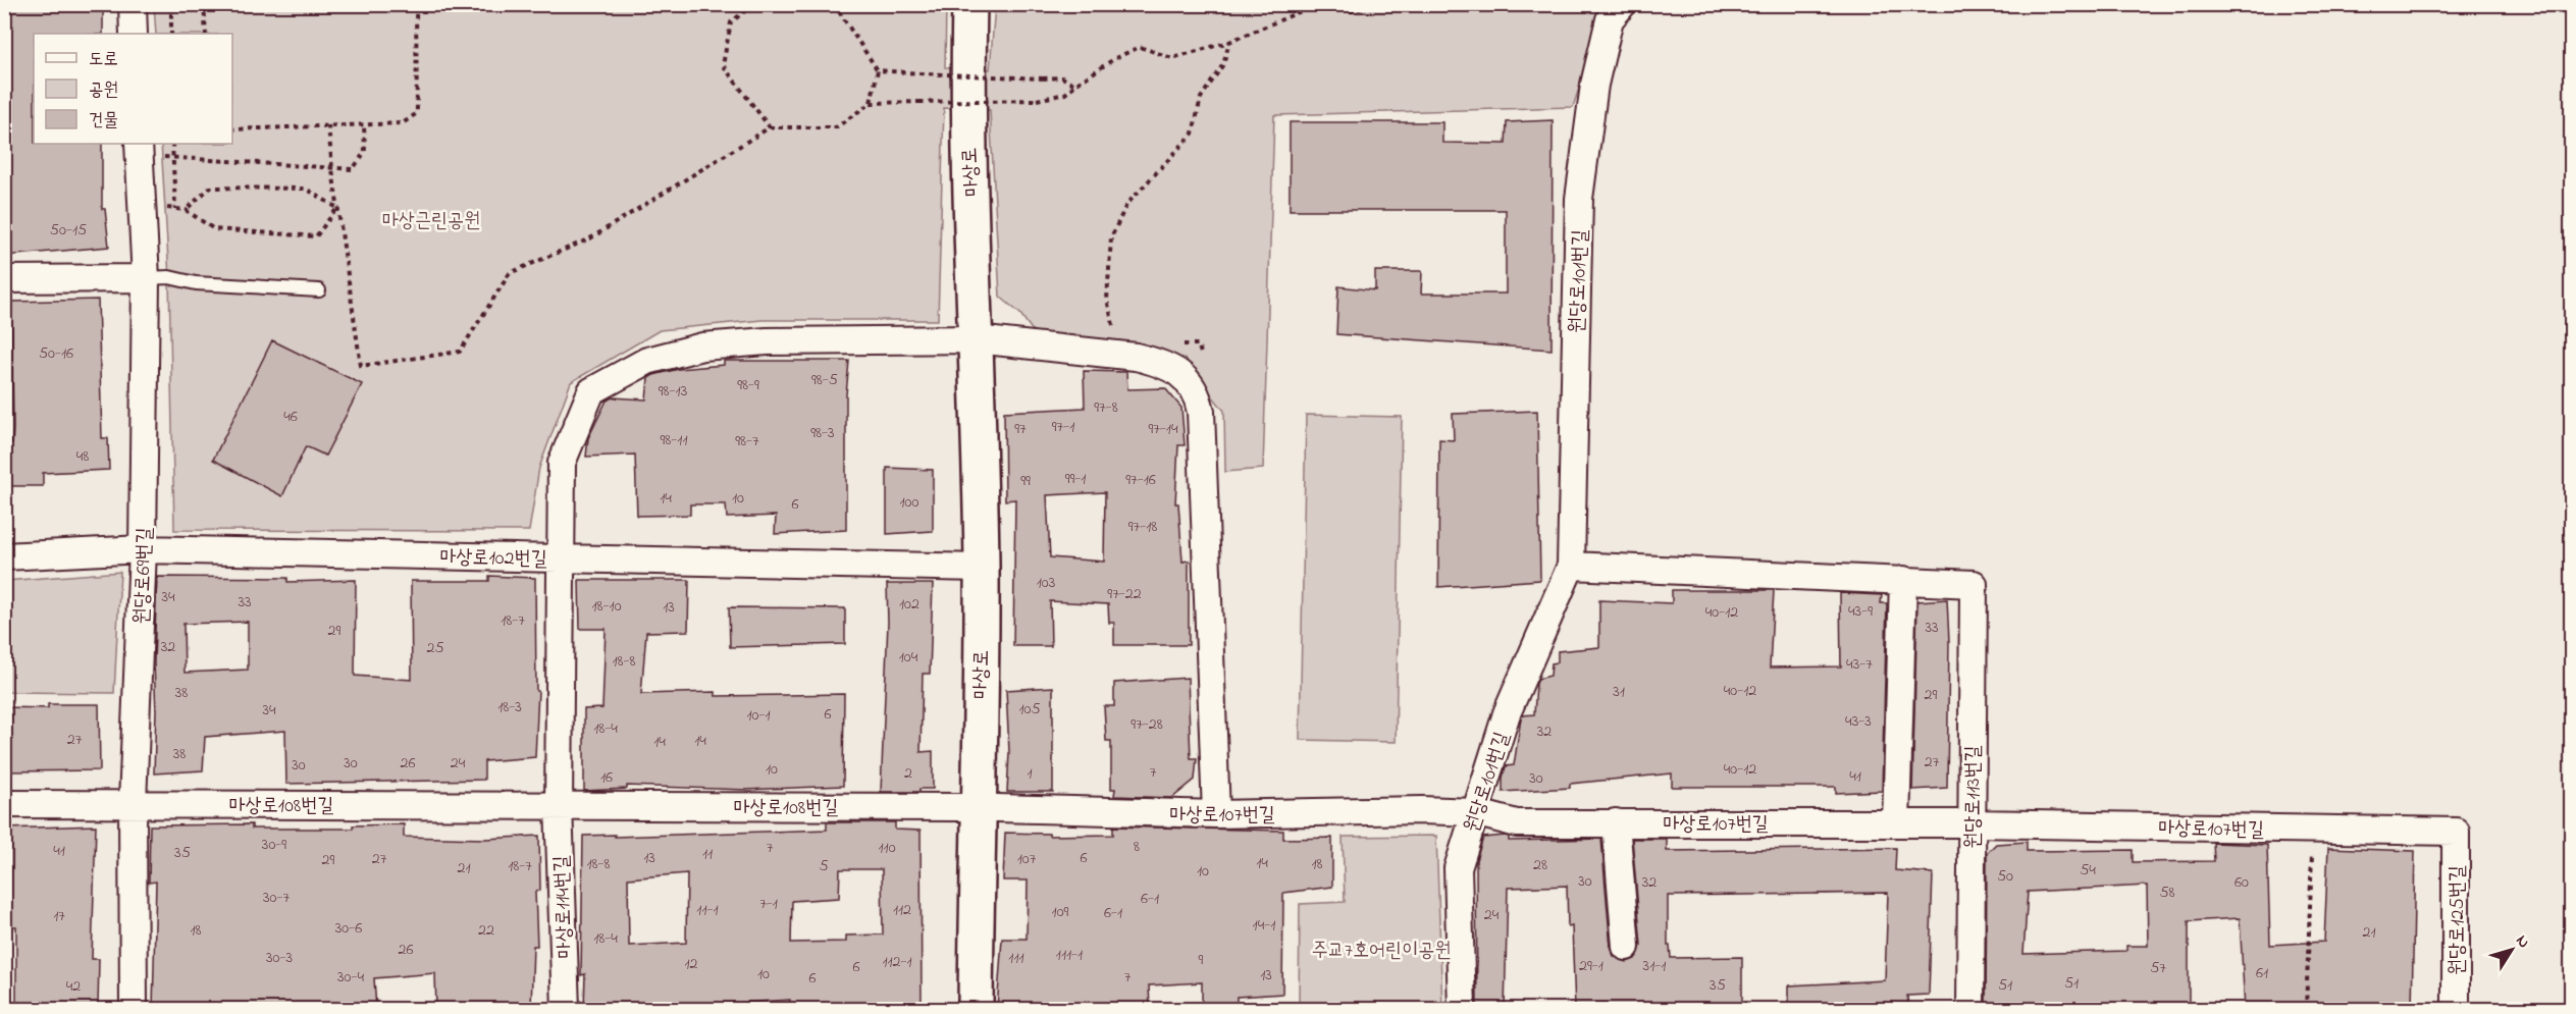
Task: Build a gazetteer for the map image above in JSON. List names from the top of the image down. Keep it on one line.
{"streets":{"street":["마상로","원당로101번길","마상로102번길","원당로69번길","원당로113번길","마상로108번길","마상로107번길","마상로114번길","원당로125번길"]},"crossings":[["마상로","마상로102번길"],["마상로","마상로108번길"],["마상로","마상로107번길"],["원당로101번길","마상로107번길"],["마상로102번길","원당로69번길"],["원당로69번길","마상로108번길"],["원당로113번길","마상로107번길"],["마상로108번길","마상로107번길"],["마상로108번길","마상로114번길"],["마상로107번길","원당로125번길"]],"parks":["마상근린공원","주교7호어린이공원"],"house_numbers":["50-15","50-16","98-5","98-9","98-13","97-8","46","97-1","97","97-14","98-3","98-11","98-7","48","99-1","97-16","99","14","10","100","6","97-18","103","97-22","34","33","102","18-10","13","43-9","40-12","18-7","33","29","32","25","104","18-8","43-7","40-12","31","38","29","18-3","105","34","6","10-1","43-3","97-28","18-4","32","27","14","14","38","27","30","26","24","30","10","40-12","7","2","1","41","16","30","30-9","8","7","110","41","35","11","13","6","27","107","29","14","18-8","18","28","18-7","5","21","54","10","50","30","32","60","58","30-7","6-1","7-1","11-1","112","109","6-1","24","17","14-1","30-6","18","22","21","18-4","26","111-1","30-3","111","9","112-1","12","29-1","31-1","6","57","61","10","13","30-4","7","6","51","35","51","42"],"legend":["도로","공원","건물"],"north":"top right"}
